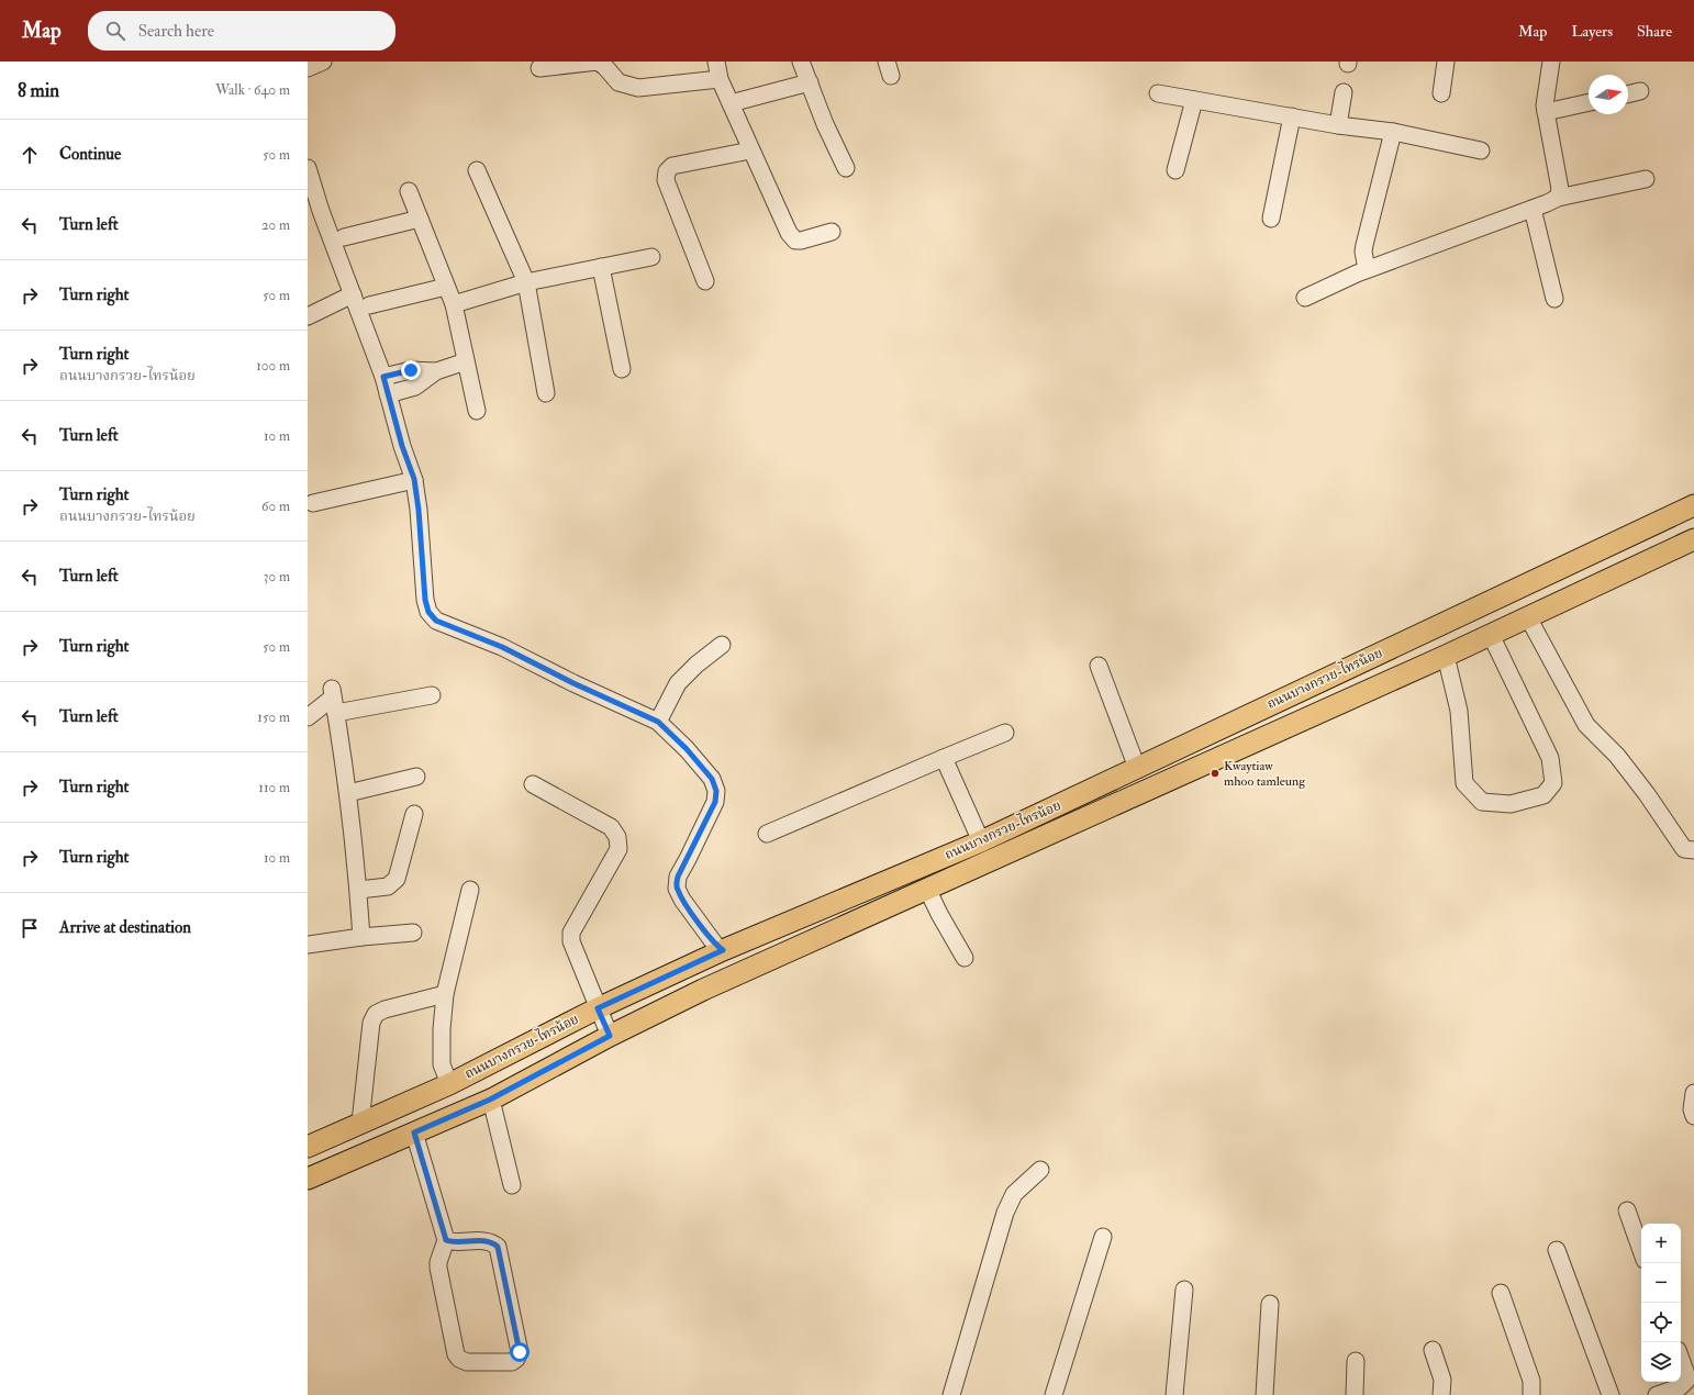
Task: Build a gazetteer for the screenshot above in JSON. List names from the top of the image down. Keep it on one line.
{"streets":{"main road":["ถนนบางกรวย-ไทรน้อย"]},"places":["Kwaytiaw mhoo tamleung"],"north":"right","page":{"header":"Map","search":"Search here","nav":["Map","Layers","Share"],"heading":["8 min","Walk · 640 m"],"list":[["Continue","50 m"],["Turn left","20 m"],["Turn right","50 m"],["Turn right","ถนนบางกรวย-ไทรน้อย","100 m"],["Turn left","10 m"],["Turn right","ถนนบางกรวย-ไทรน้อย","60 m"],["Turn left","30 m"],["Turn right","50 m"],["Turn left","150 m"],["Turn right","110 m"],["Turn right","10 m"],"Arrive at destination"],"map_buttons":["+","−"]}}
